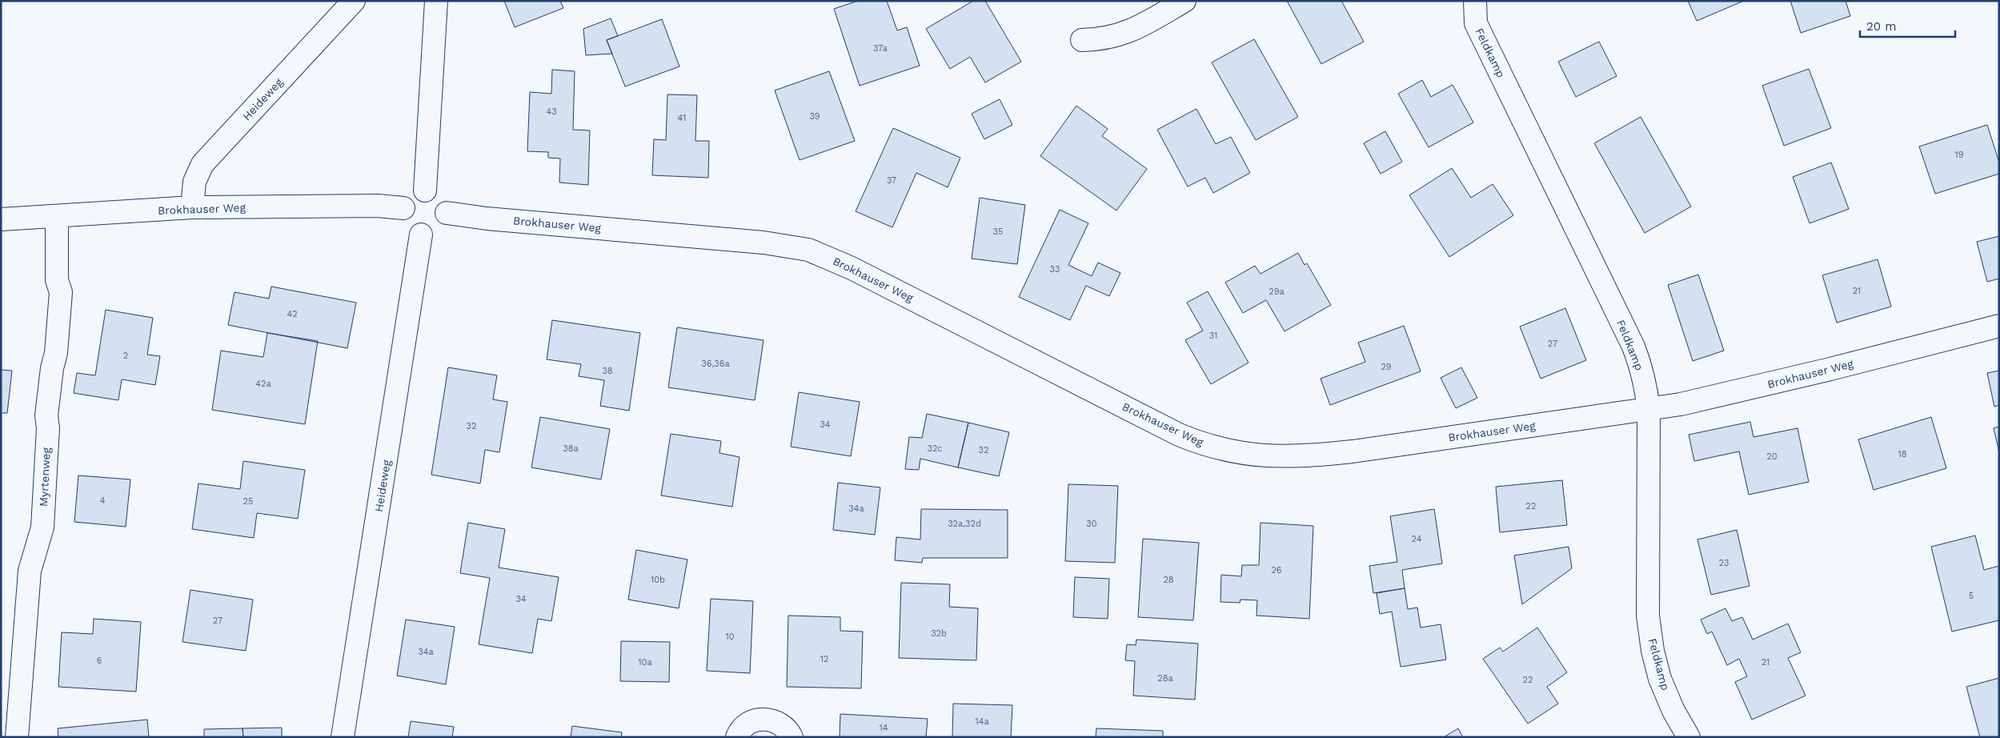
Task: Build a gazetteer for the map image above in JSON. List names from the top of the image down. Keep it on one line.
{"streets":{"street":["Feldkamp","Heideweg","Brokhauser Weg","Myrtenweg"]},"crossings":[["Feldkamp","Brokhauser Weg"],["Heideweg","Brokhauser Weg"],["Brokhauser Weg","Myrtenweg"]],"house_numbers":["37a","43","39","41","19","37","35","33","21","29a","42","31","27","2","36,36a","29","38","42a","34","32","38a","32c","32","18","20","4","25","22","34a","32a,32d","30","24","23","26","10b","28","5","34","27","32b","10","34a","12","6","10a","21","28a","22","14a","14"],"scale_bar":"20 m"}
